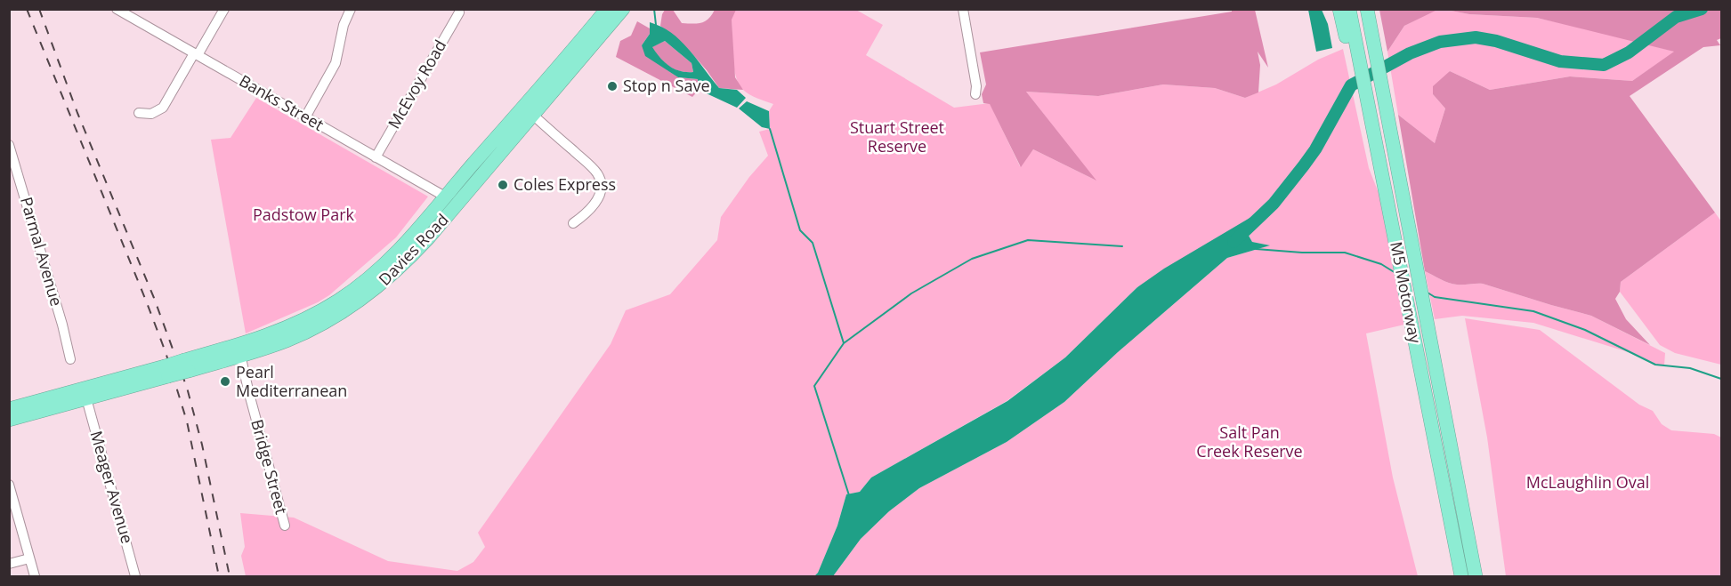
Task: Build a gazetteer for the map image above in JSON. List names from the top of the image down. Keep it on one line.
{"streets":{"highway":["Davies Road","M5 Motorway"],"street":["McEvoy Road","Banks Street","Parmal Avenue","Bridge Street","Meager Avenue"]},"crossings":[["McEvoy Road","Banks Street"],["Banks Street","Davies Road"],["Davies Road","Bridge Street"],["Davies Road","Meager Avenue"]],"parks":["Stuart Street Reserve","Padstow Park","Salt Pan Creek Reserve","McLaughlin Oval"],"places":["Stop n Save","Coles Express","Pearl Mediterranean"]}
